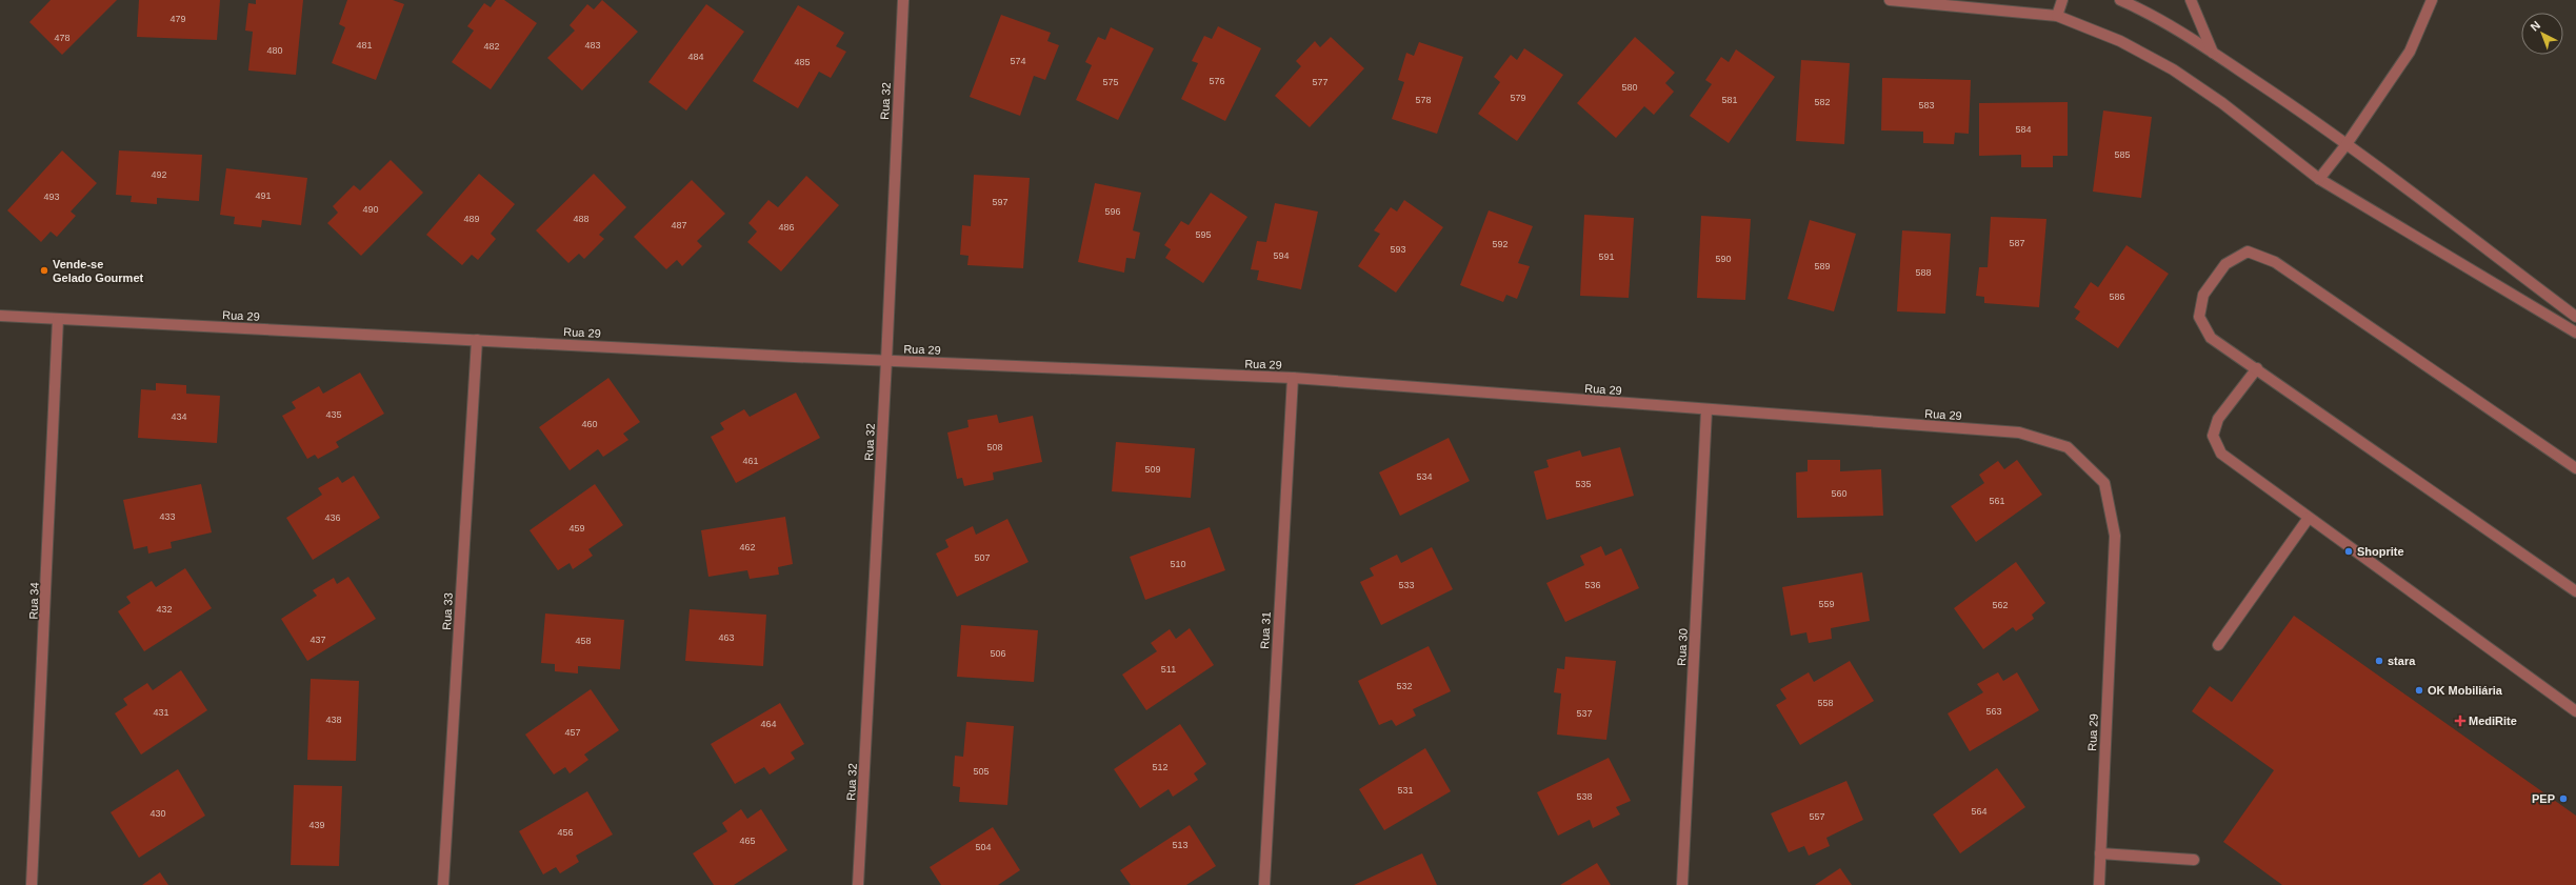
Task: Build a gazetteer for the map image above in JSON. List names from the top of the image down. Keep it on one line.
{"streets":{"street":["Rua 32","Rua 29","Rua 34","Rua 33","Rua 31","Rua 30"]},"crossings":[["Rua 32","Rua 29"],["Rua 29","Rua 34"],["Rua 29","Rua 33"],["Rua 29","Rua 31"],["Rua 29","Rua 30"]],"places":{"other":["Vende-se Gelado Gourmet","Shoprite","stara","OK Mobiliária","PEP"],"health":["MediRite"]},"house_numbers":["479","478","481","483","482","480","484","574","485","576","575","577","580","579","578","581","582","583","584","585","492","491","493","597","490","596","489","488","487","486","595","587","592","593","594","591","590","589","588","586","435","434","460","508","461","509","534","535","560","561","433","436","459","462","507","510","533","536","559","562","432","463","437","458","506","511","532","558","563","431","537","438","464","457","512","505","531","538","564","430","557","439","456","465","513","504"],"north":"top left"}
